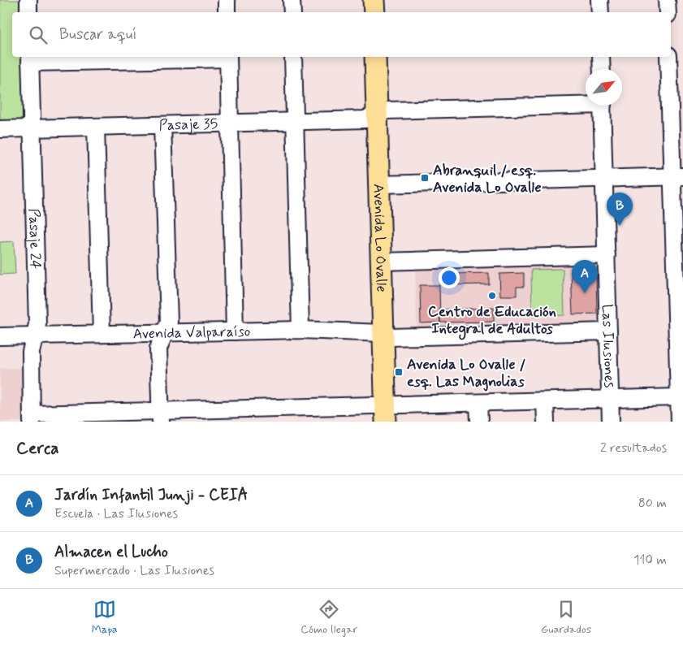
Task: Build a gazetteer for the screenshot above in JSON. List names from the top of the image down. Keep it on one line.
{"streets":{"main road":["Avenida Lo Ovalle"],"street":["Pasaje 35","Pasaje 24","Avenida Valparaíso","Las Ilusiones"]},"crossings":[["Pasaje 35","Avenida Lo Ovalle"],["Pasaje 35","Pasaje 24"],["Avenida Lo Ovalle","Avenida Valparaíso"],["Pasaje 24","Avenida Valparaíso"],["Avenida Valparaíso","Las Ilusiones"]],"places":{"transit":["Abranquil / esq. Avenida Lo Ovalle","Avenida Lo Ovalle / esq. Las Magnolias"],"other":["Centro de Educación Integral de Adultos"]},"north":"top right","page":{"search":"Buscar aquí","pins":["B","A"],"heading":["Cerca","2 resultados"],"list":[{"mark":"A","name":"Jardín Infantil Junji - CEIA","note":"Escuela · Las Ilusiones","value":"80 m"},{"mark":"B","name":"Almacen el Lucho","note":"Supermercado · Las Ilusiones","value":"110 m"}],"nav":["Mapa","Cómo llegar","Guardados"]}}
